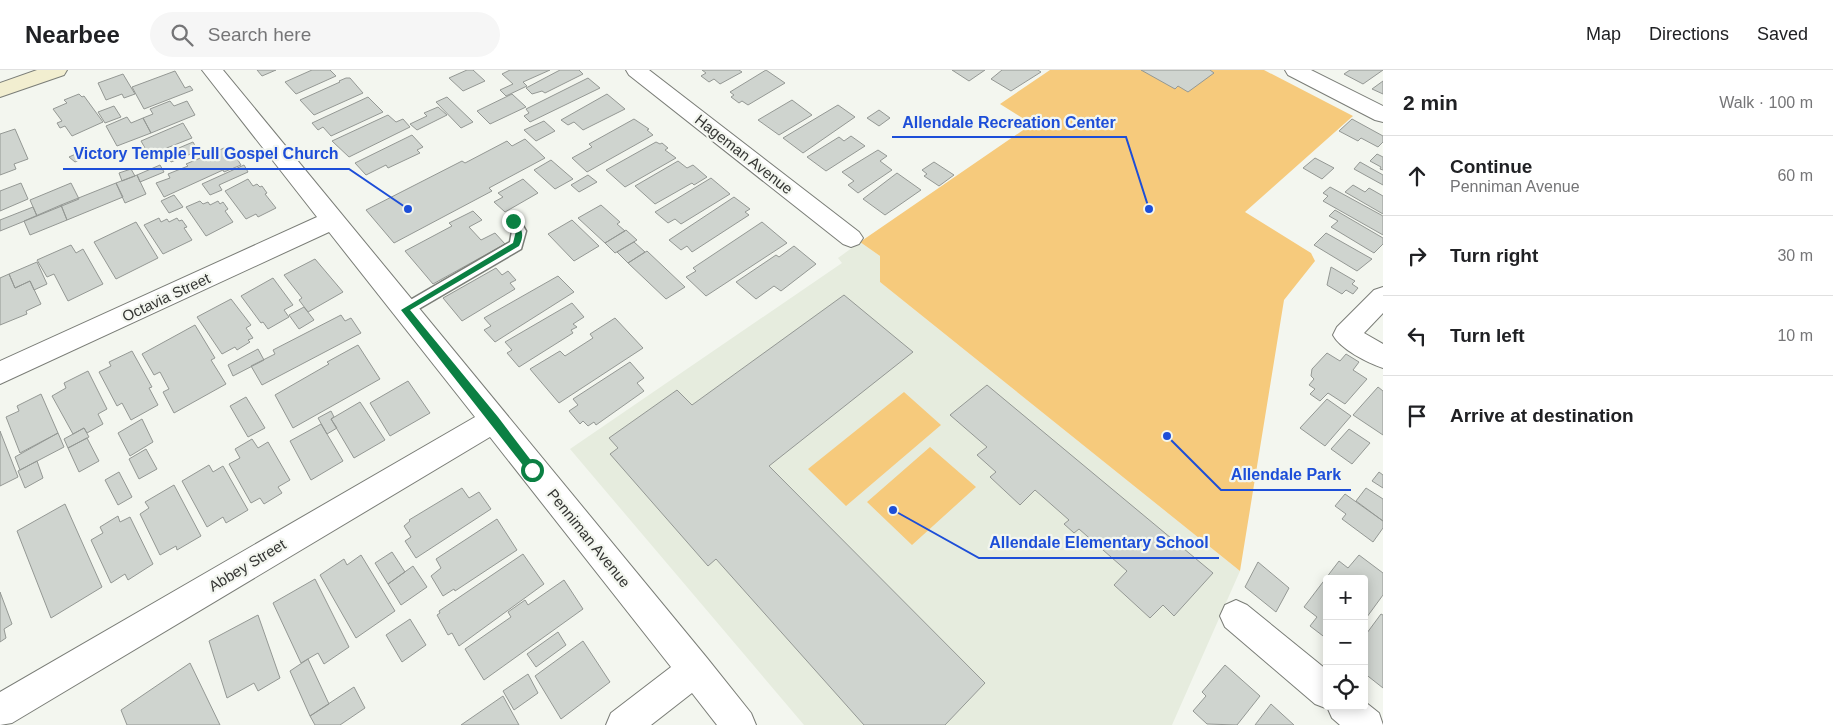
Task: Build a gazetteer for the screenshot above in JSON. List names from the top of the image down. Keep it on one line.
{"streets":{"street":["Hageman Avenue","Octavia Street","Penniman Avenue","Abbey Street"]},"crossings":[["Octavia Street","Penniman Avenue"],["Penniman Avenue","Abbey Street"]],"places":["Victory Temple Full Gospel Church","Allendale Recreation Center","Allendale Park","Allendale Elementary School"],"page":{"header":"Nearbee","search":"Search here","nav":["Map","Directions","Saved"],"heading":["2 min","Walk · 100 m"],"list":[["Continue","Penniman Avenue","60 m"],["Turn right","30 m"],["Turn left","10 m"],"Arrive at destination"],"map_buttons":["+","−"]}}
